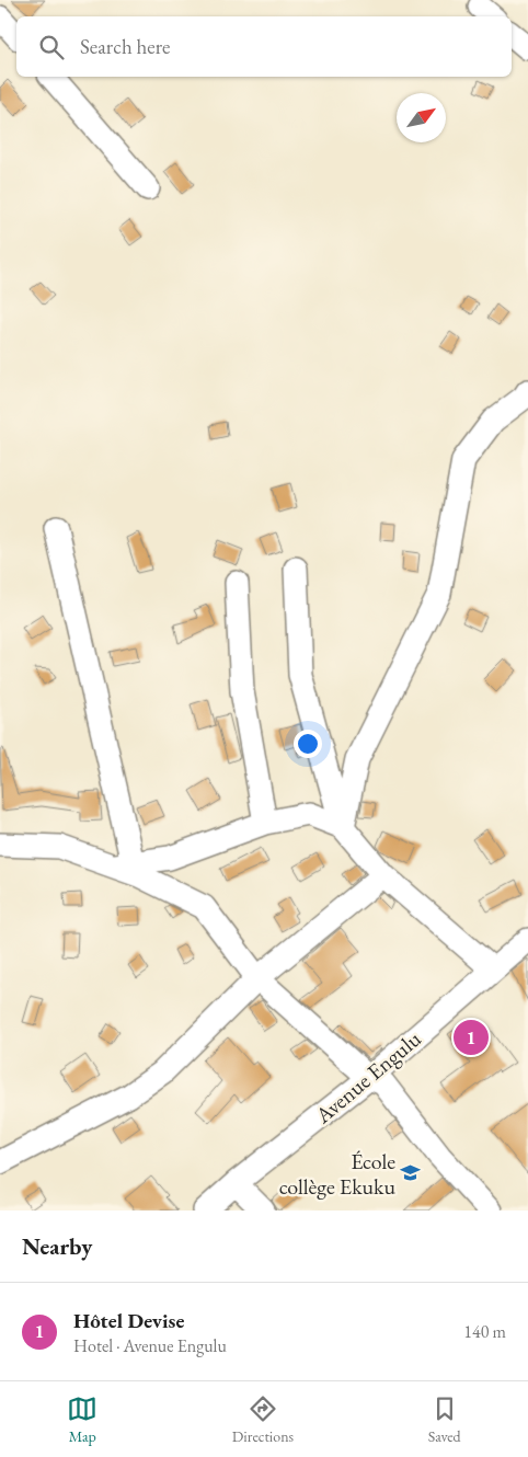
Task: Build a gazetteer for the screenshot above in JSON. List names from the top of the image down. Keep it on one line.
{"streets":{"street":["Avenue Engulu"]},"places":{"school or university":["École collège Ekuku"]},"north":"top right","page":{"search":"Search here","pins":"1","heading":"Nearby","list":[{"mark":"1","name":"Hôtel Devise","note":"Hotel · Avenue Engulu","value":"140 m"}],"nav":["Map","Directions","Saved"]}}
